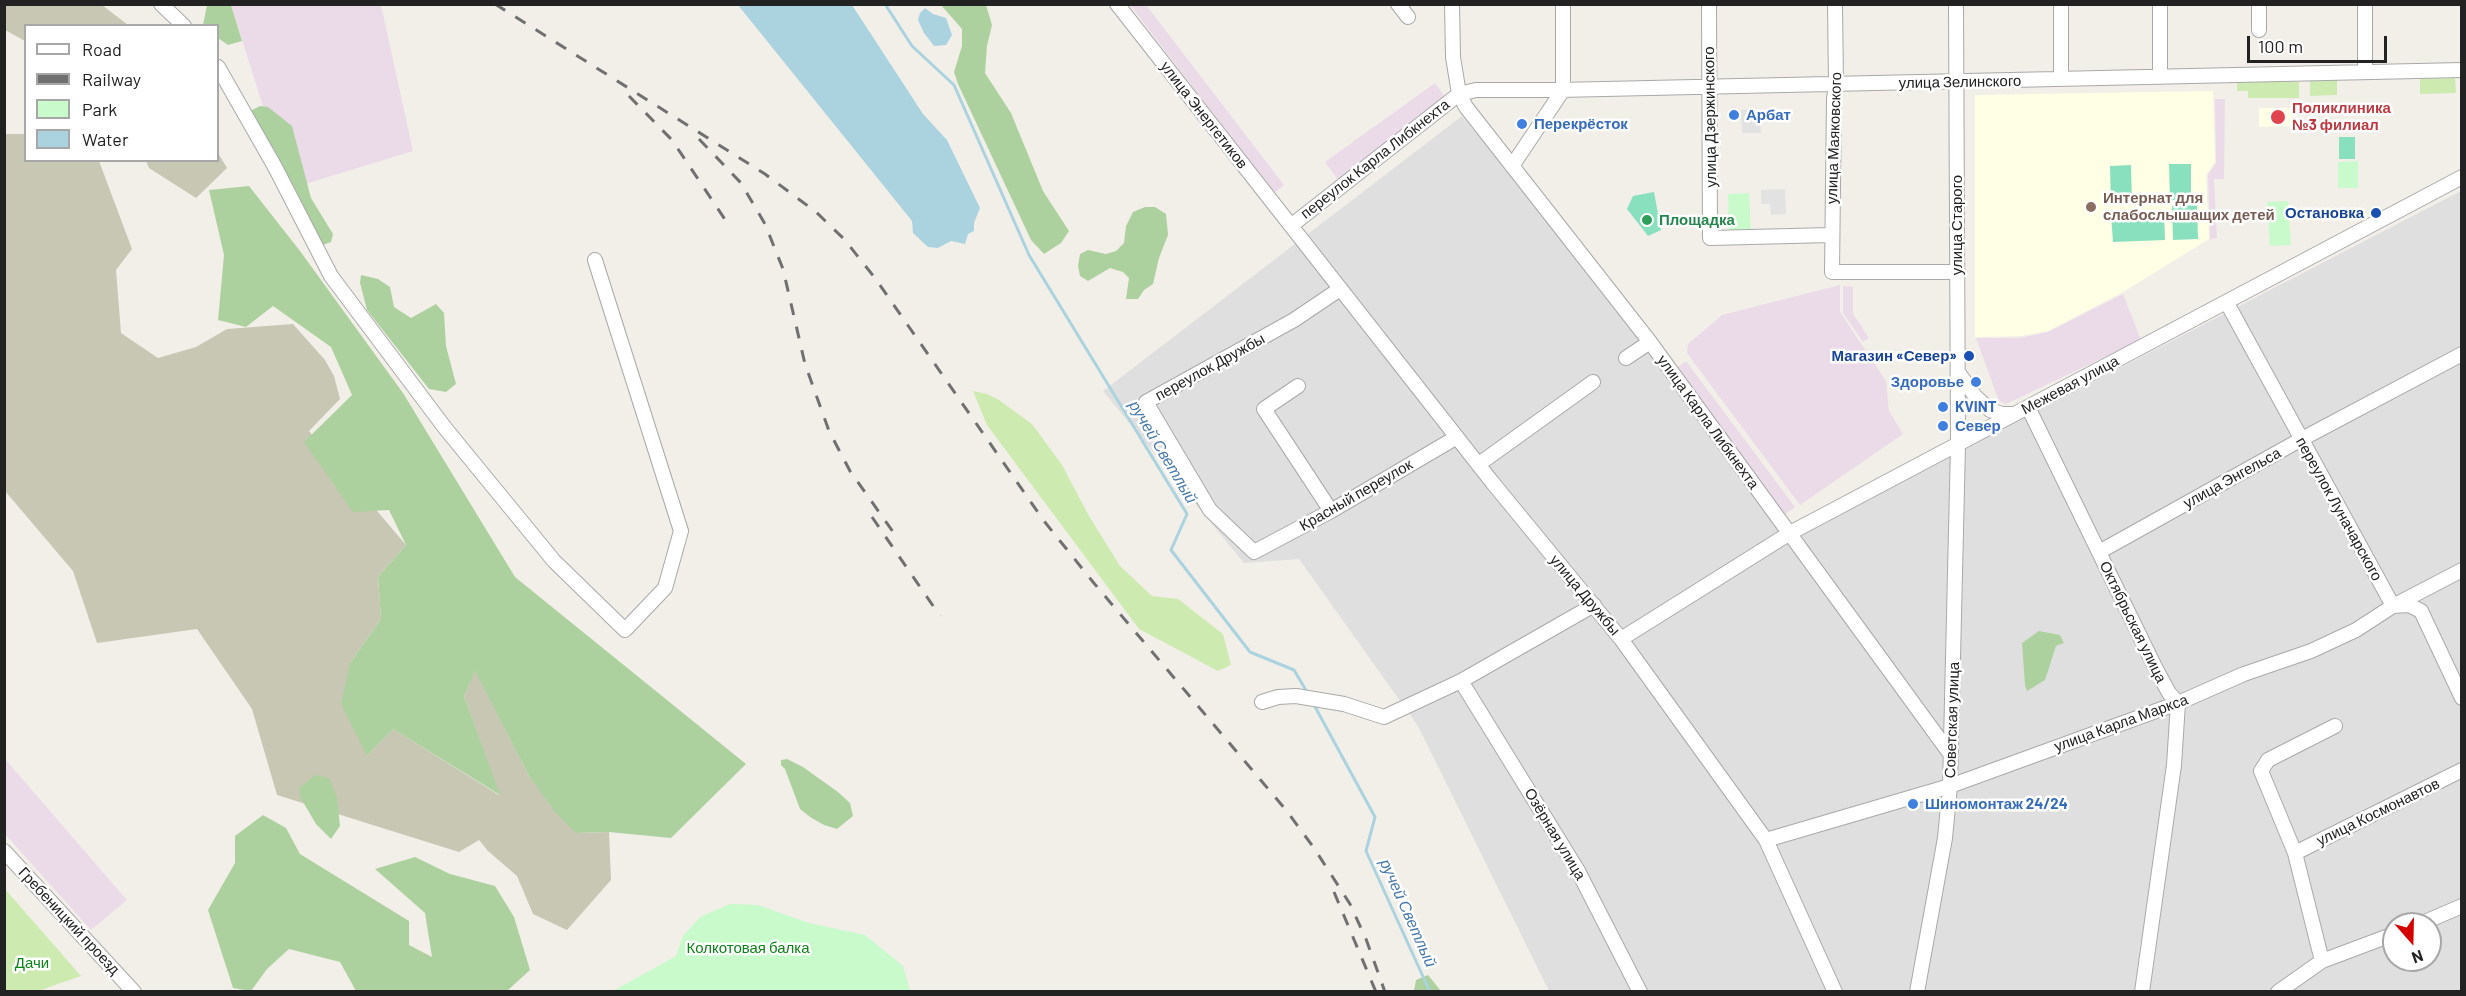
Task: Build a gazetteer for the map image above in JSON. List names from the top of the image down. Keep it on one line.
{"streets":{"street":["улица Зелинского","улица Энергетиков","улица Дзержинского","улица Маяковского","переулок Карла Либкнехта","улица Старого","переулок Дружбы","Межевая улица","улица Карла Либкнехта","улица Энгельса","Красный переулок","переулок Луначарского","улица Дружбы","Октябрьская улица","Советская улица","улица Карла Маркса","улица Космонавтов","Озёрная улица","Гребеницкий проезд"]},"crossings":[["улица Зелинского","улица Дзержинского"],["улица Зелинского","улица Маяковского"],["улица Зелинского","переулок Карла Либкнехта"],["улица Зелинского","улица Старого"],["улица Зелинского","улица Карла Либкнехта"],["улица Энергетиков","переулок Карла Либкнехта"],["улица Энергетиков","улица Дружбы"],["улица Дзержинского","улица Маяковского"],["улица Маяковского","улица Старого"],["переулок Карла Либкнехта","улица Карла Либкнехта"],["переулок Карла Либкнехта","улица Дружбы"],["улица Старого","Межевая улица"],["улица Старого","Советская улица"],["переулок Дружбы","Красный переулок"],["переулок Дружбы","улица Дружбы"],["Межевая улица","улица Карла Либкнехта"],["Межевая улица","переулок Луначарского"],["Межевая улица","улица Дружбы"],["Межевая улица","Октябрьская улица"],["Межевая улица","Советская улица"],["улица Карла Либкнехта","Советская улица"],["улица Энгельса","переулок Луначарского"],["улица Энгельса","Октябрьская улица"],["Красный переулок","улица Дружбы"],["переулок Луначарского","улица Карла Маркса"],["улица Дружбы","улица Карла Маркса"],["Октябрьская улица","улица Карла Маркса"],["Советская улица","улица Карла Маркса"]],"water":["ручей Светлый"],"parks":["Колкотовая балка","Дачи"],"places":["Арбат","Поликлиника №3 филиал","Перекрёсток","Интернат для слабослышащих детей","Остановка","Площадка","Магазин «Север»","Здоровье","KVINT","Север","Шиномонтаж 24/24"],"legend":["Road","Railway","Park","Water"],"scale_bar":"100 m","north":"bottom"}
